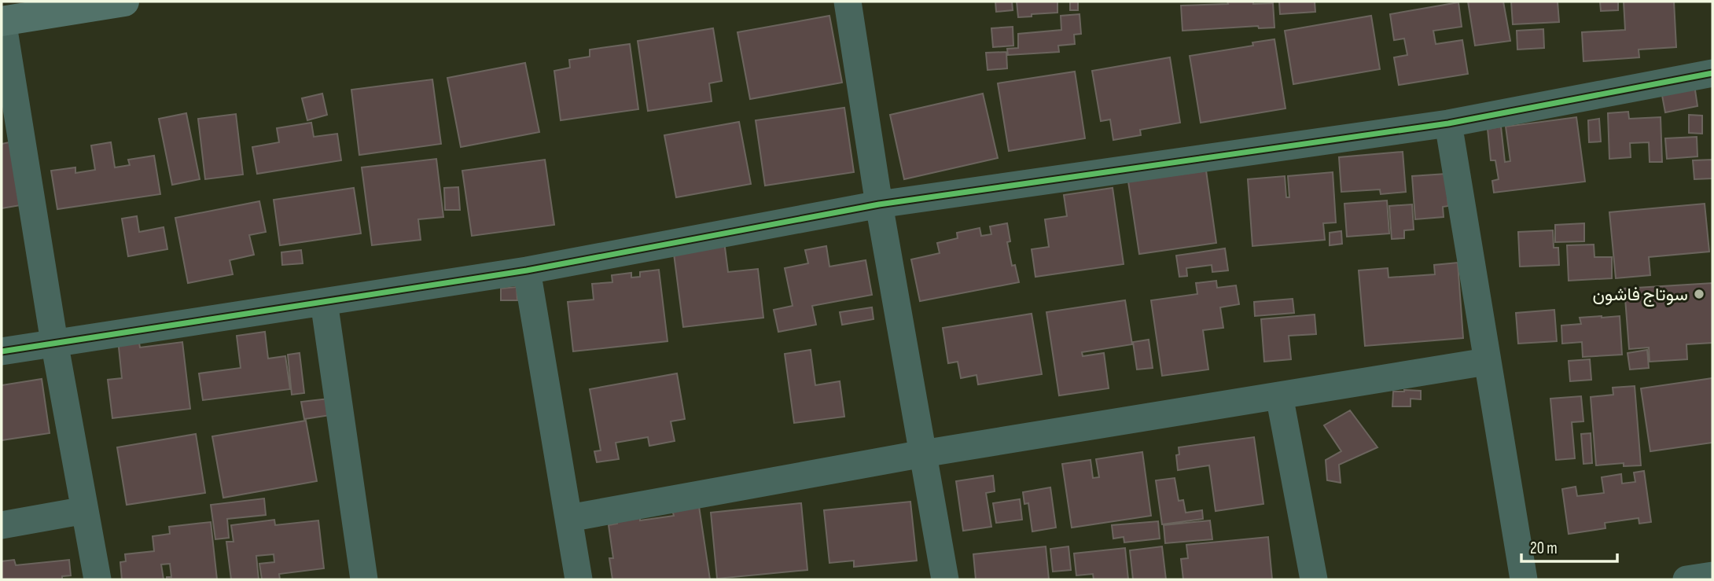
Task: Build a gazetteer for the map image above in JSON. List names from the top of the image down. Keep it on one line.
{"places":["سوتاج فاشون"],"scale_bar":"20 m"}
